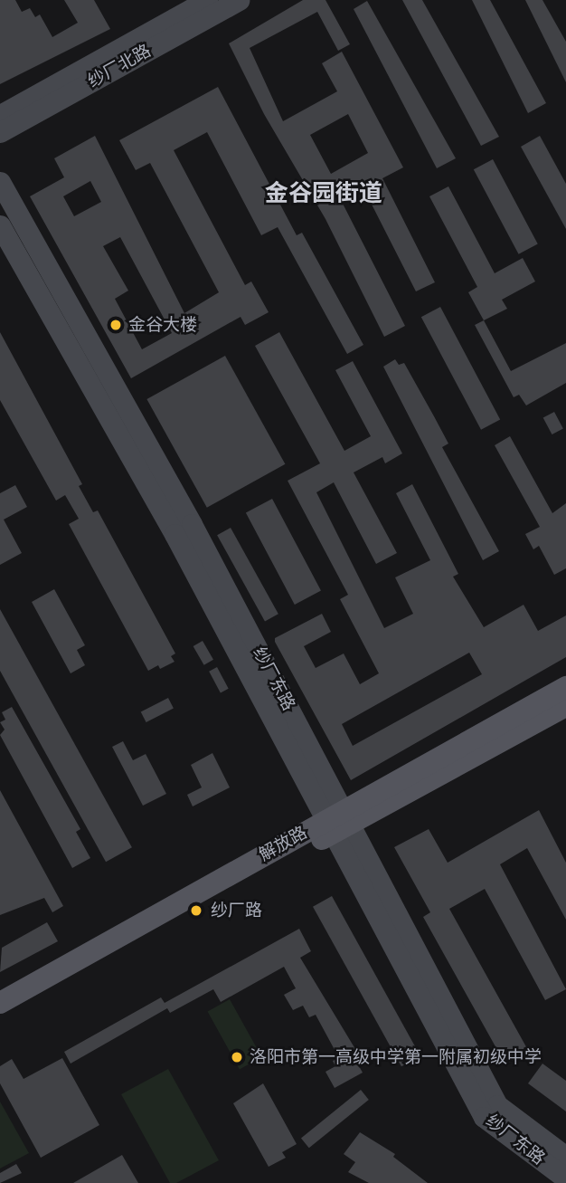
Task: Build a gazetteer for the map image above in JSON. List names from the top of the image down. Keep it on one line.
{"streets":{"main road":["纱厂北路","纱厂东路","解放路"]},"crossings":[["纱厂东路","解放路"]],"districts":["金谷园街道"],"places":["金谷大楼","纱厂路","洛阳市第一高级中学第一附属初级中学"]}
